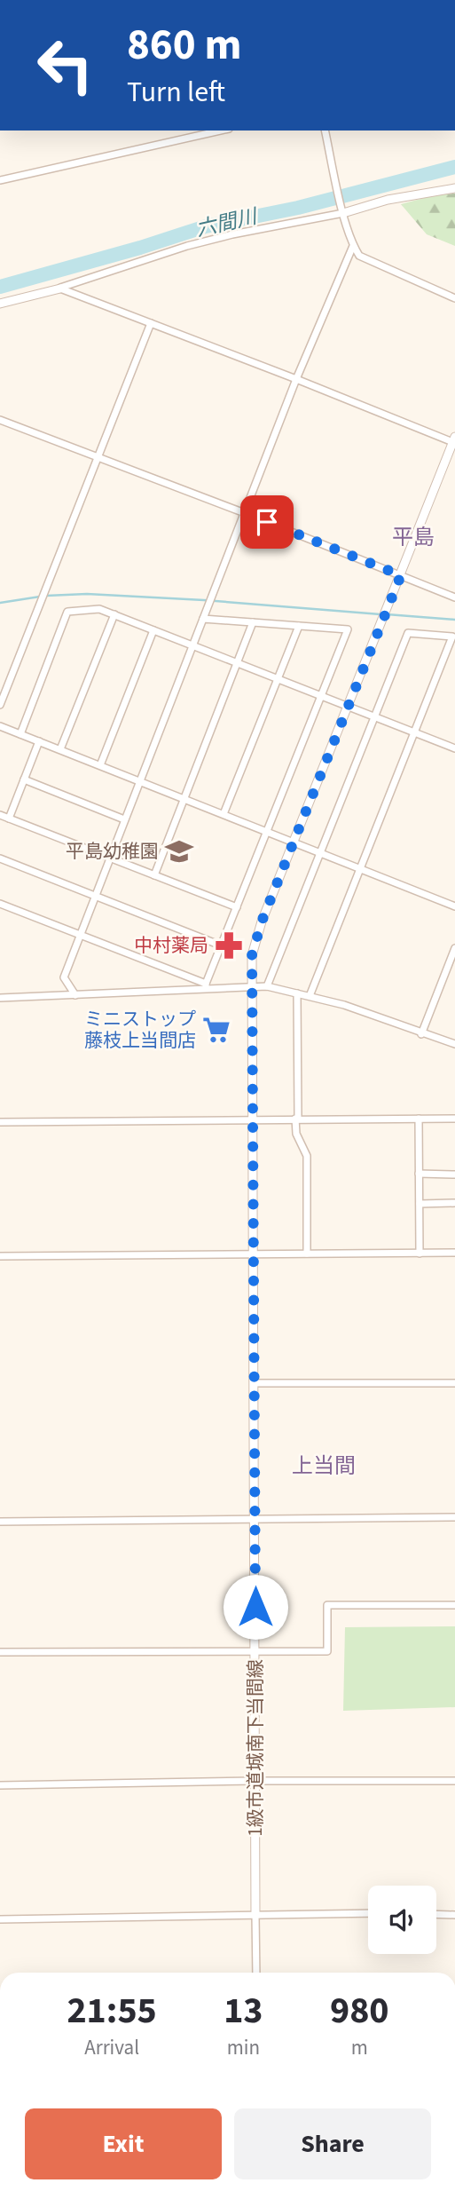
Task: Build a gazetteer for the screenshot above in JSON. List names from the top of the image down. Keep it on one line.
{"streets":{"street":["1級市道城南下当間線"]},"districts":["平島","上当間"],"water":["六間川"],"places":{"school or university":["平島幼稚園"],"pharmacy":["中村薬局"],"supermarket":["ミニストップ 藤枝上当間店"]},"page":{"turn":["860 m","Turn left"],"eta":["21:55","Arrival","13","min","980","m"],"buttons":["Exit","Share"]}}
